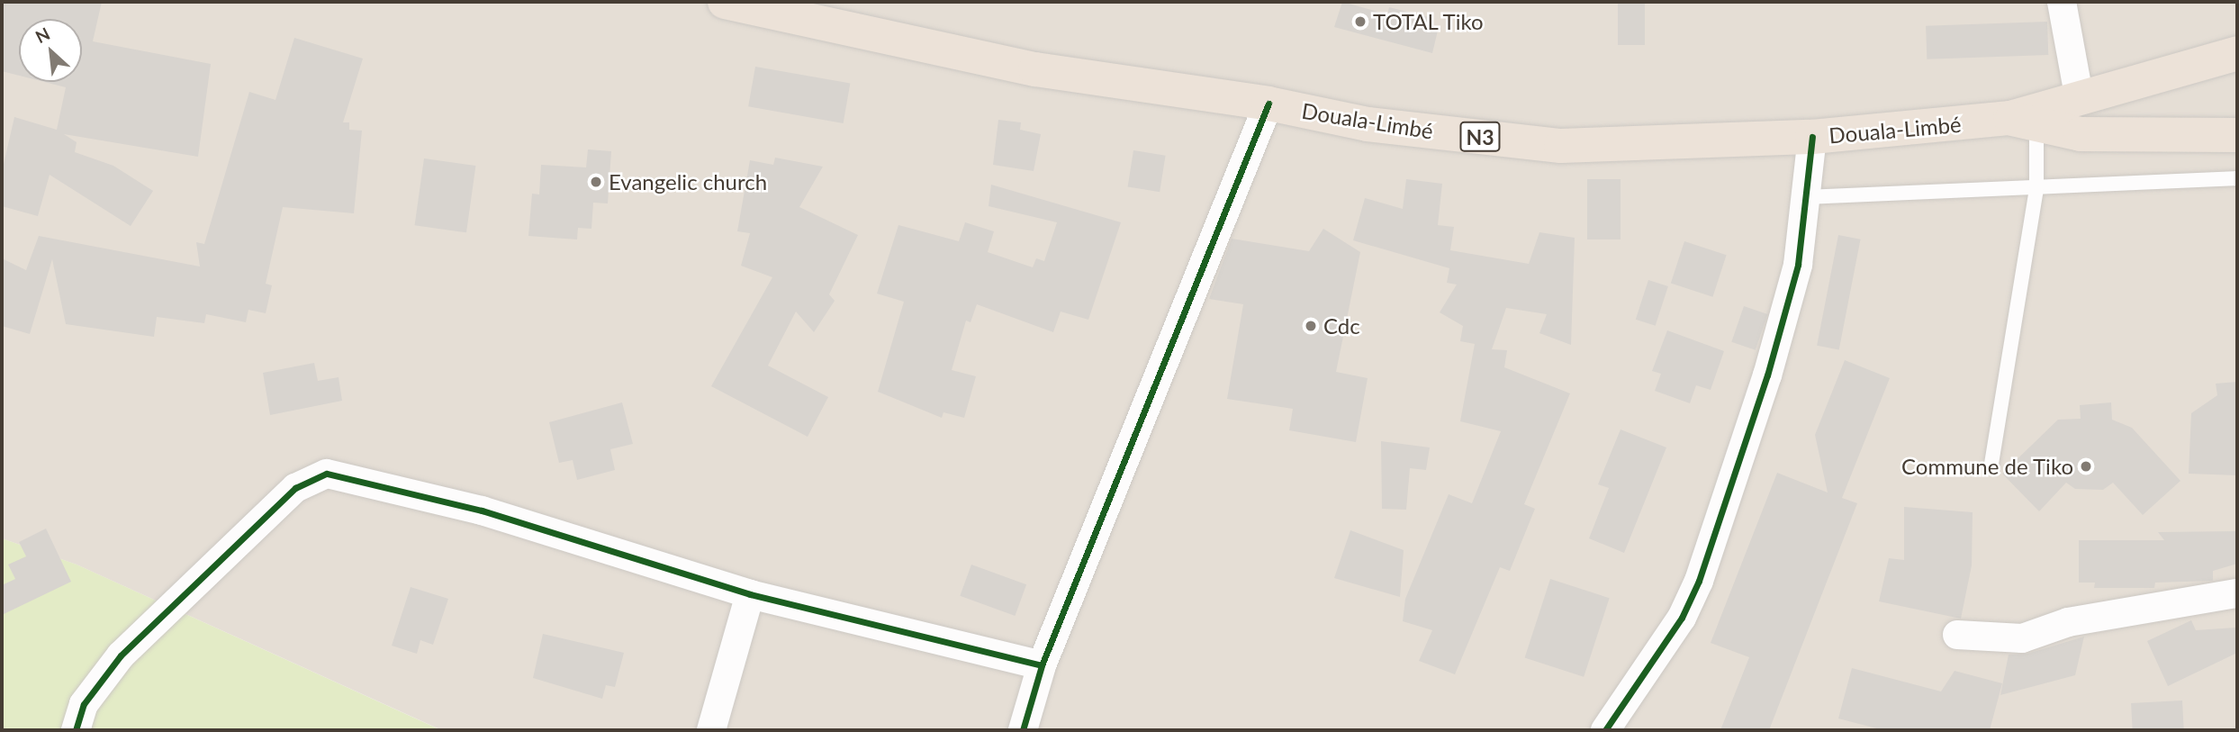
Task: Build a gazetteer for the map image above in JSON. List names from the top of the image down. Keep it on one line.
{"streets":{"highway":["Douala-Limbé","N3"]},"places":["TOTAL Tiko","Evangelic church","Cdc","Commune de Tiko"],"north":"top left"}
